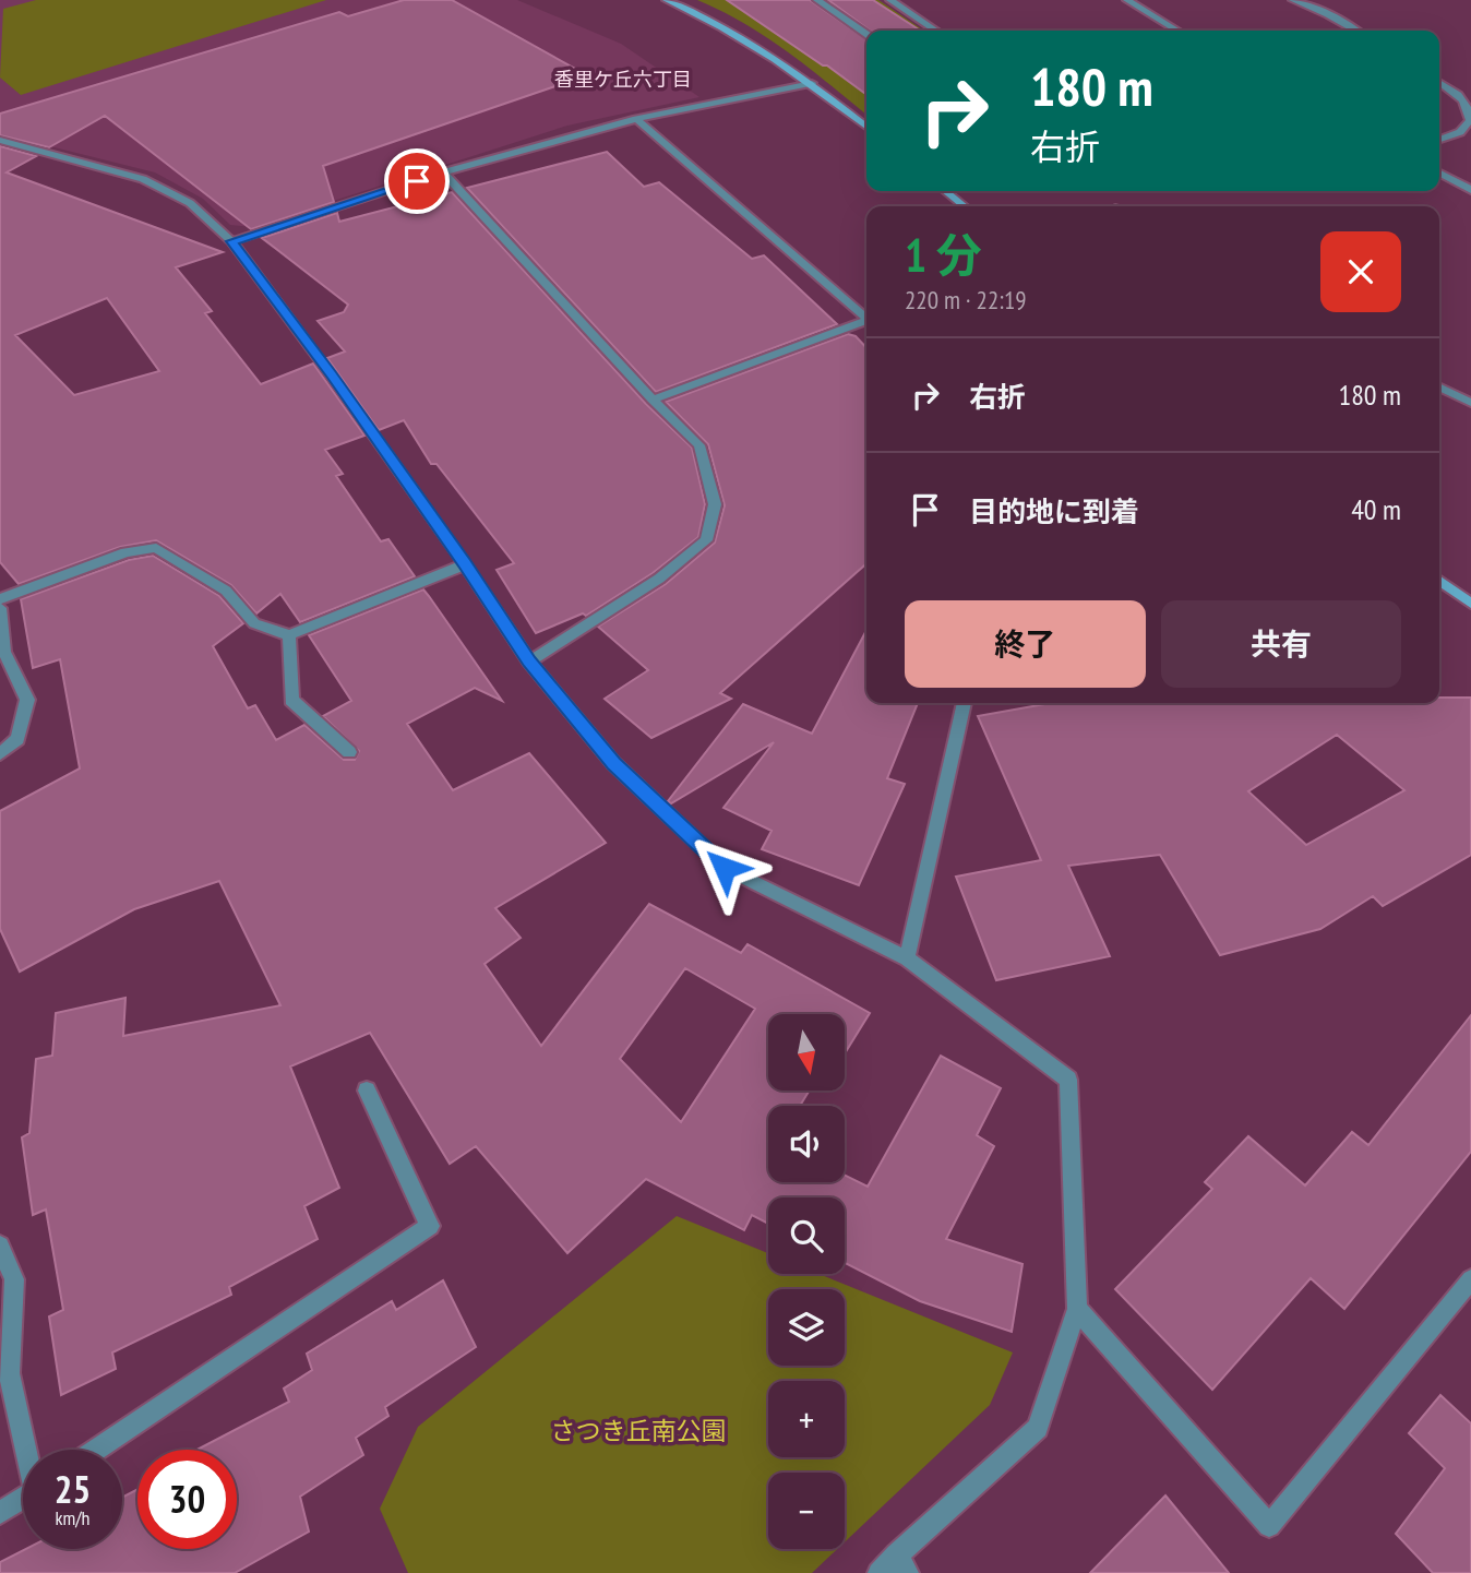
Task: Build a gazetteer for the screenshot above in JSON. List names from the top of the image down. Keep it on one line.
{"districts":["香里ケ丘六丁目"],"parks":["さつき丘南公園"],"north":"bottom","page":{"turn":["180 m","右折"],"heading":["1 分","220 m · 22:19"],"list":[{"name":"右折","value":"180 m"},{"name":"目的地に到着","value":"40 m"}],"buttons":["終了","共有"],"map_buttons":["+","−"],"speed":"25 km/h","limit":"30"}}
